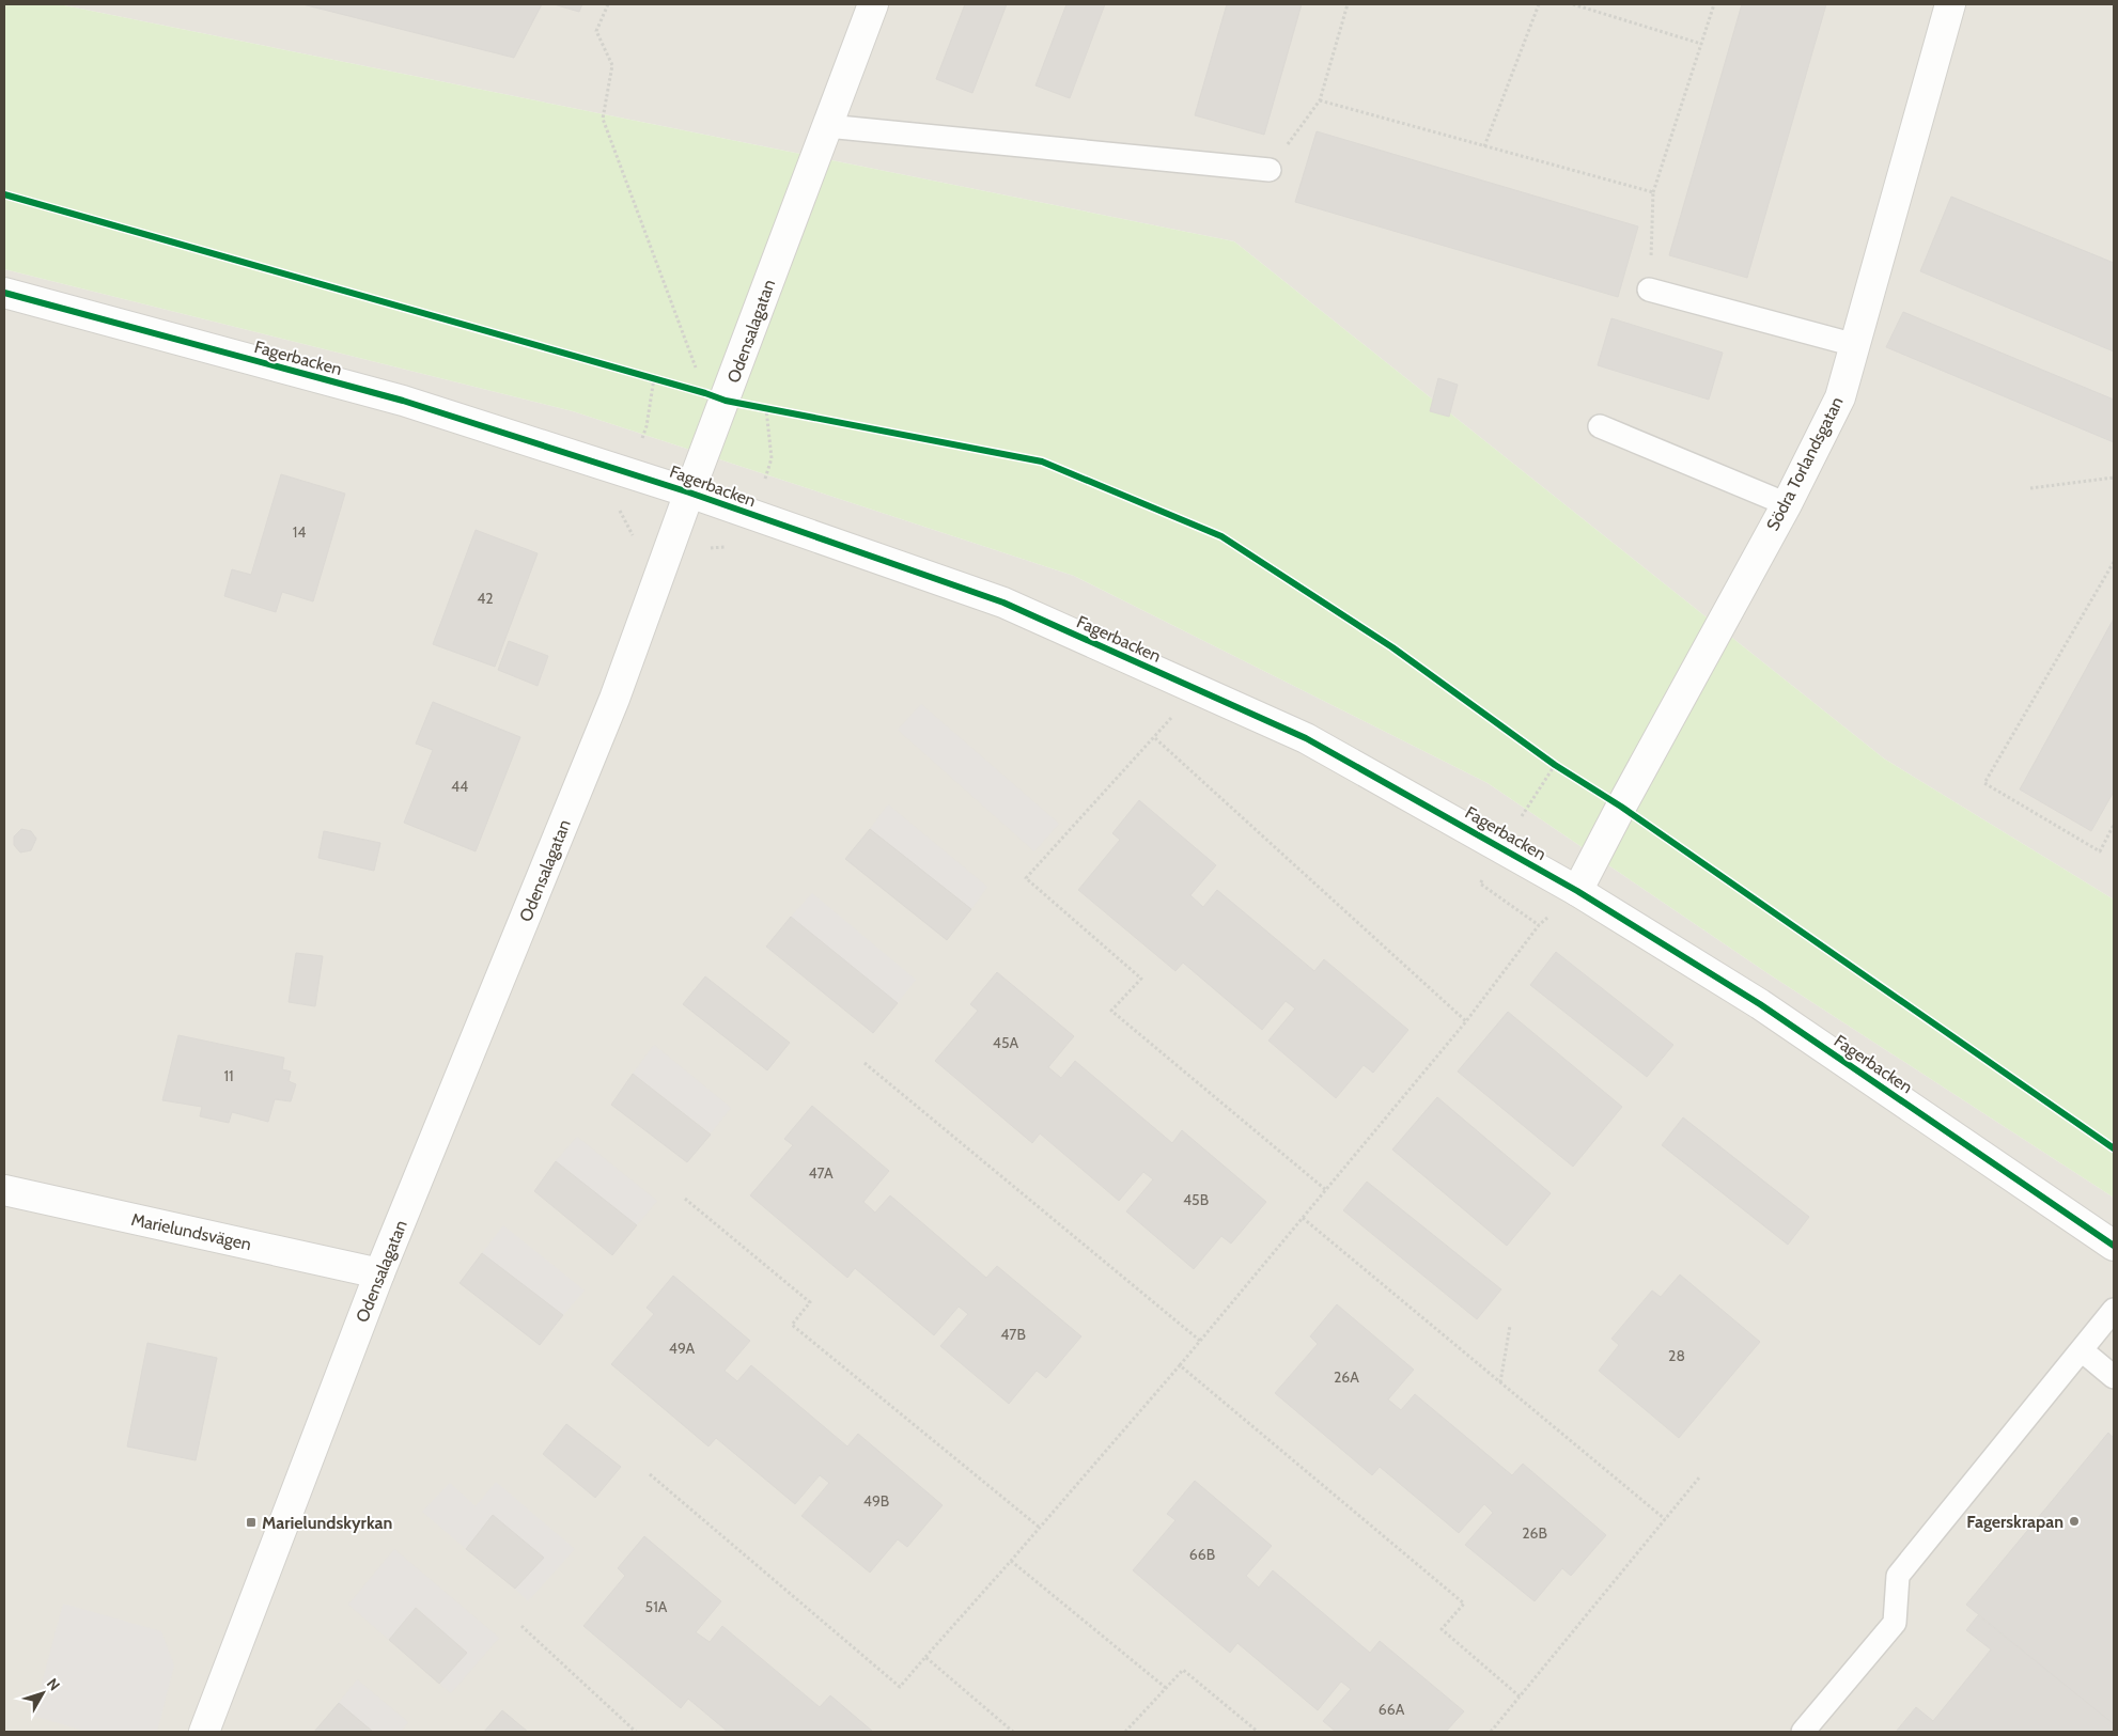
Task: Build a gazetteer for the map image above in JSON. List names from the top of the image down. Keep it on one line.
{"streets":{"street":["Odensalagatan","Fagerbacken","Södra Torlandsgatan","Marielundsvägen"]},"crossings":[["Odensalagatan","Fagerbacken"],["Odensalagatan","Marielundsvägen"],["Fagerbacken","Södra Torlandsgatan"]],"places":{"other":["Fagerskrapan"],"transit":["Marielundskyrkan"]},"house_numbers":["14","42","44","45A","11","47A","45B","47B","49A","28","26A","49B","26B","66B","51A","66A"],"north":"top right"}
